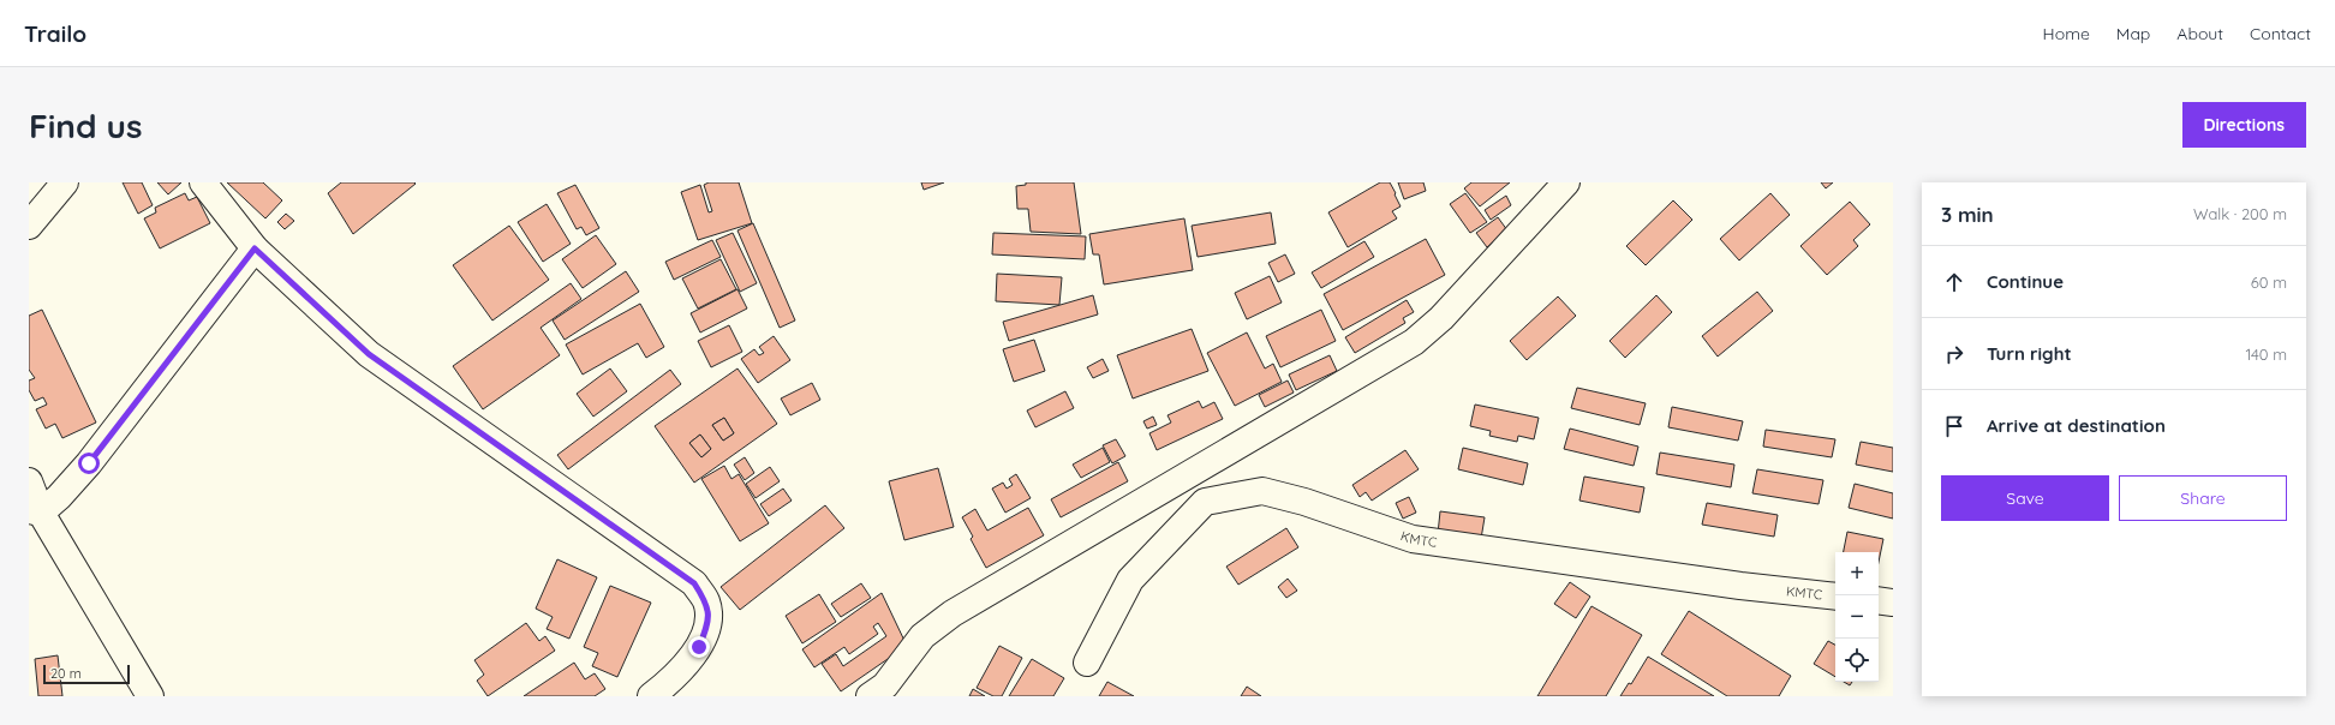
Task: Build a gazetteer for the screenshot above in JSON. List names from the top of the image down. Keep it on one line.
{"streets":{"street":["KMTC"]},"scale_bar":"20 m","page":{"header":"Trailo","nav":["Home","Map","About","Contact"],"buttons":["Directions",["Save","Share"]],"title":"Find us","heading":["3 min","Walk · 200 m"],"list":[["Continue","60 m"],["Turn right","140 m"],"Arrive at destination"],"map_buttons":["+","−"],"scale":"20 m"}}
